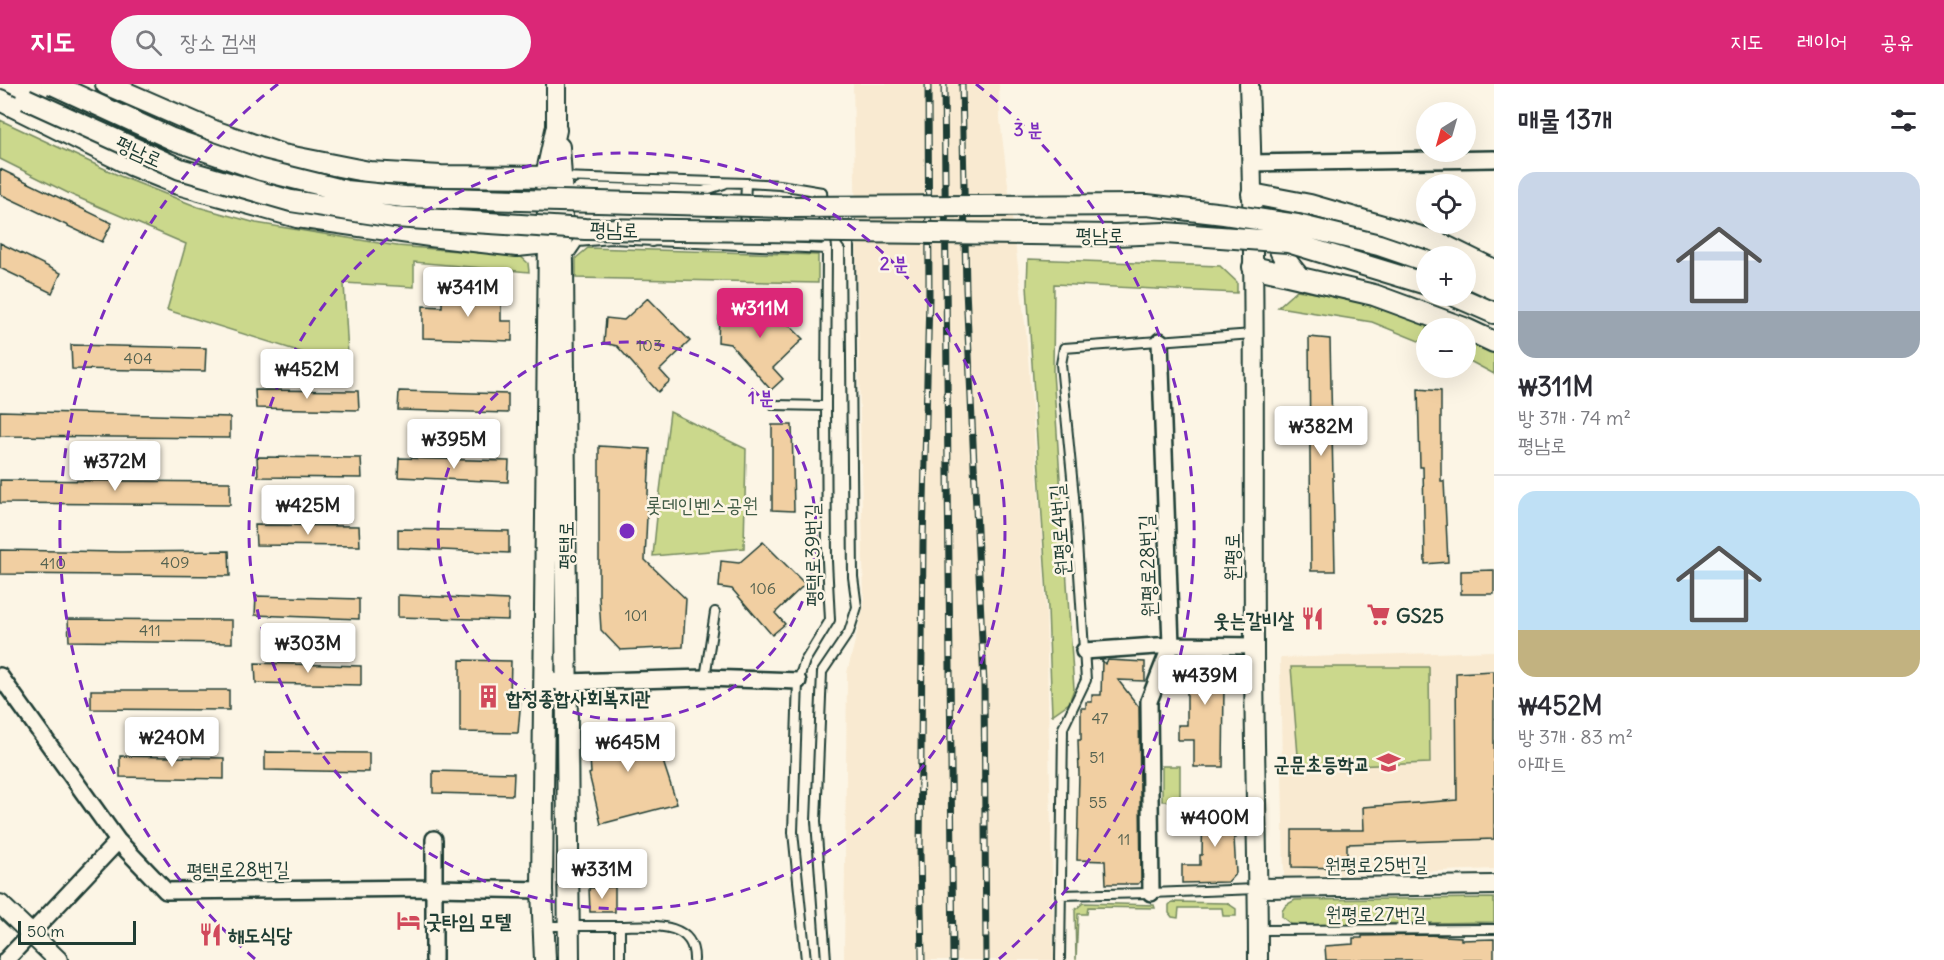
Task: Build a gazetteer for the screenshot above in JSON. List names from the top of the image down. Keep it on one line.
{"streets":{"main road":["평남로","평택로"],"street":["원평로","원평로28번길","원평로25번길","평택로28번길"],"lane":["원평로4번길","평택로39번길","원평로27번길"]},"crossings":[["원평로4번길","원평로"],["원평로4번길","원평로28번길"],["평택로","평택로28번길"],["원평로","원평로25번길"],["원평로","원평로27번길"]],"parks":["롯데인벤스공원"],"places":{"supermarket":["GS25"],"restaurant":["웃는갈비살","해도식당"],"building":["합정종합사회복지관"],"school or university":["군문초등학교"],"hotel":["굿타임 모텔"]},"house_numbers":["103","404","409","410","106","101","411","47","51","55","11"],"scale_bar":"50 m","north":"bottom left","page":{"header":"지도","search":"장소 검색","nav":["지도","레이어","공유"],"heading":"매물 13개","map_buttons":["+","−"],"list":[{"name":"₩311M","note":"방 3개 · 74 m² · 평남로"},{"name":"₩452M","note":"방 3개 · 83 m² · 아파트"}],"price":["₩341M","₩311M","₩452M","₩382M","₩395M","₩372M","₩425M","₩303M","₩439M","₩240M","₩645M","₩400M","₩331M"],"scale":"50 m"},"rings":["3 분","2 분","1 분"]}
